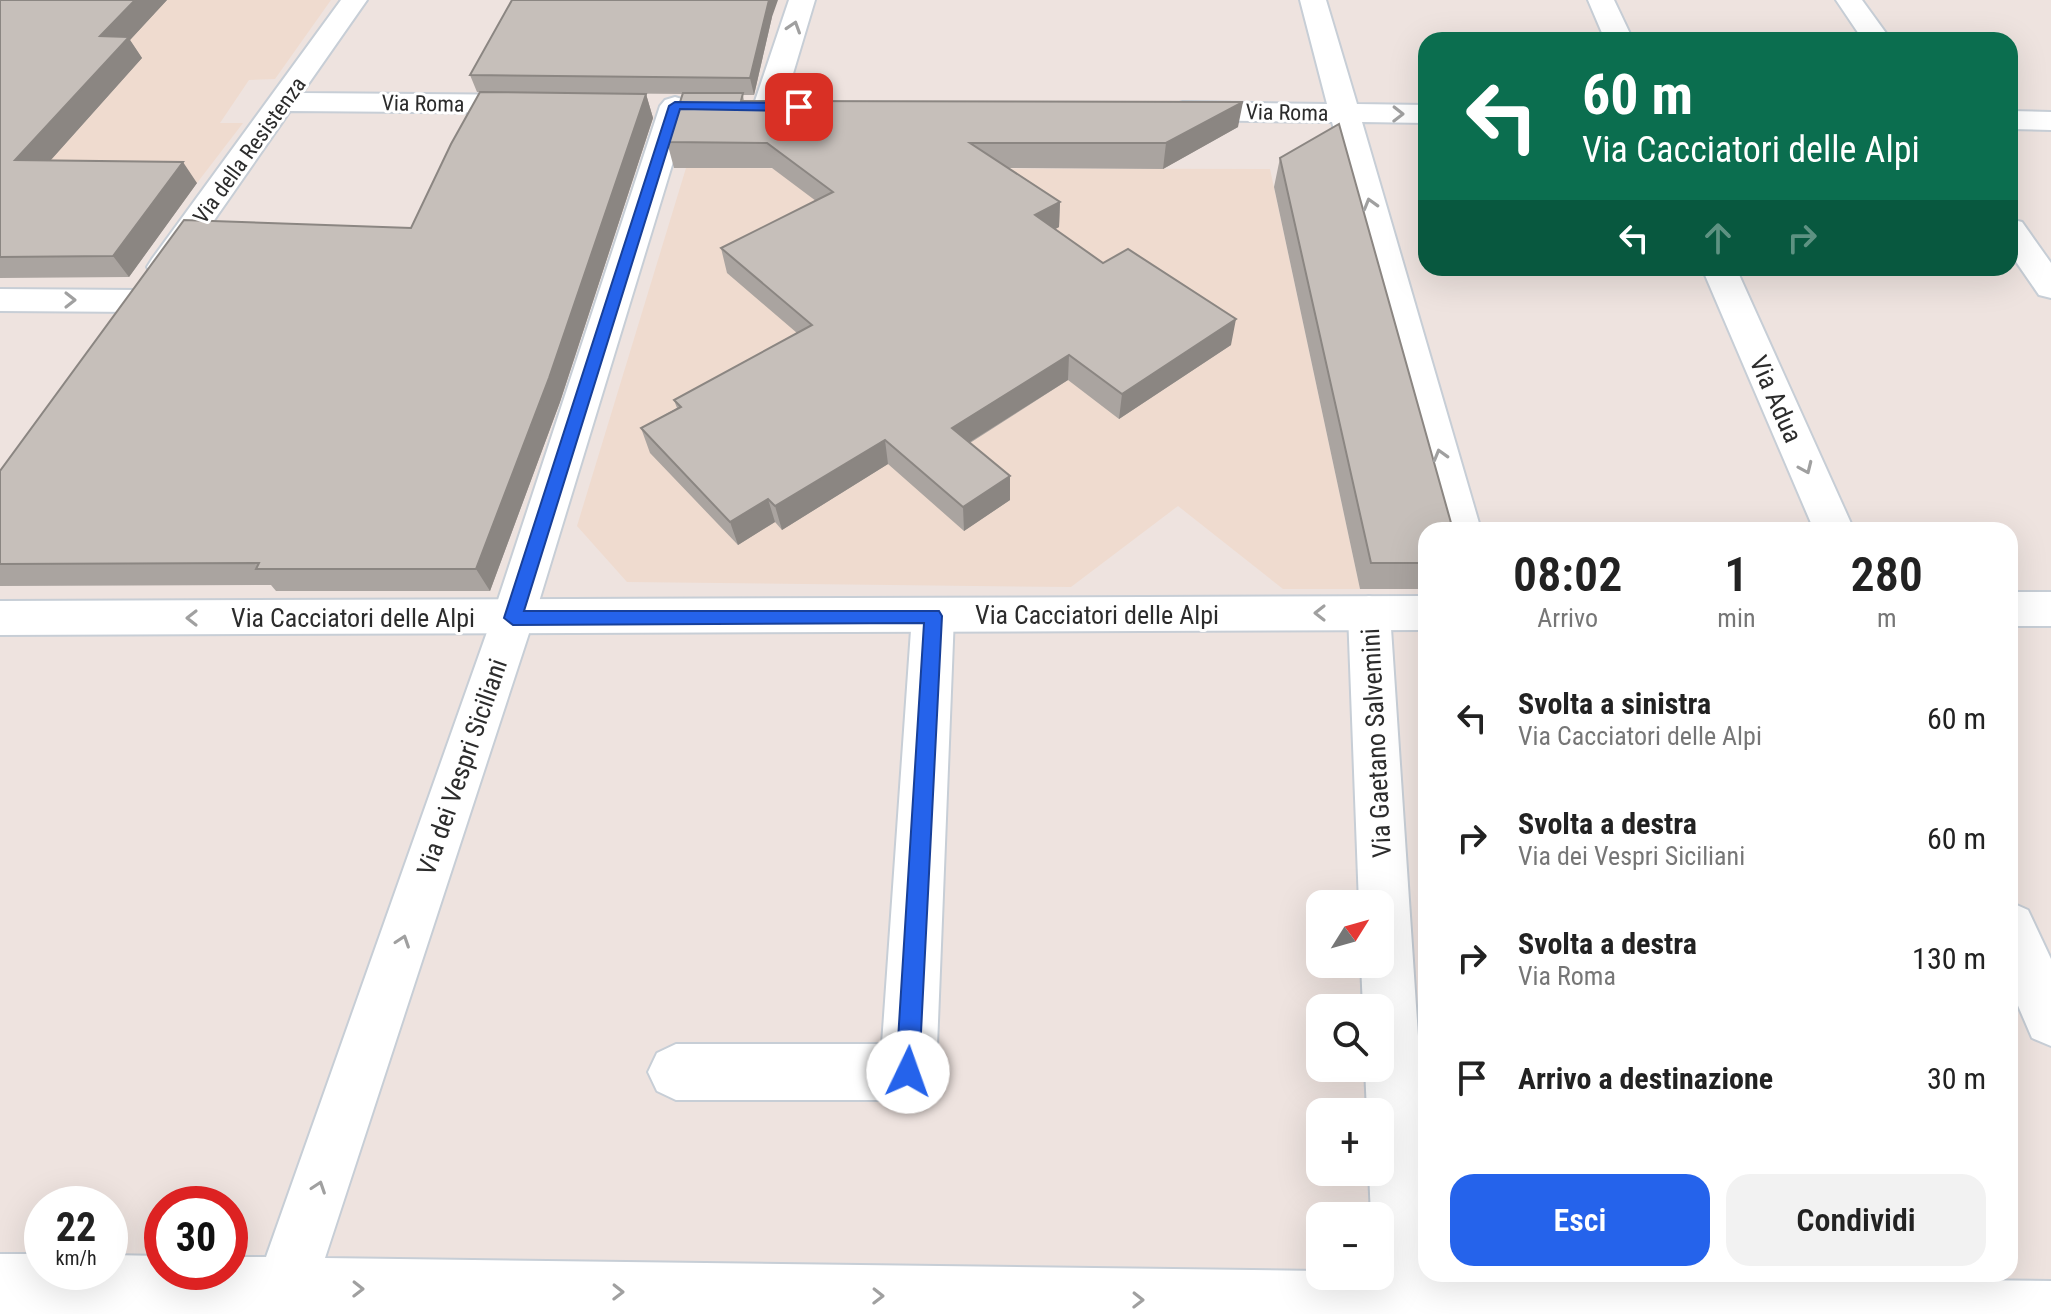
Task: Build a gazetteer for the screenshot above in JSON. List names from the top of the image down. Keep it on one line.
{"streets":{"street":["Via Roma","Via della Resistenza","Via Adua","Via Cacciatori delle Alpi","Via Gaetano Salvemini","Via dei Vespri Siciliani"]},"crossings":[["Via Roma","Via della Resistenza"],["Via Cacciatori delle Alpi","Via Gaetano Salvemini"],["Via Cacciatori delle Alpi","Via dei Vespri Siciliani"]],"one_way":["Via della Resistenza","Via Cacciatori delle Alpi","Via dei Vespri Siciliani"],"north":"top right","page":{"turn":["60 m","Via Cacciatori delle Alpi"],"eta":["08:02","Arrivo","1","min","280","m"],"list":[{"name":"Svolta a sinistra","note":"Via Cacciatori delle Alpi","value":"60 m"},{"name":"Svolta a destra","note":"Via dei Vespri Siciliani","value":"60 m"},{"name":"Svolta a destra","note":"Via Roma","value":"130 m"},{"name":"Arrivo a destinazione","value":"30 m"}],"map_buttons":["+","−"],"buttons":["Esci","Condividi"],"speed":"22 km/h","limit":"30"}}
